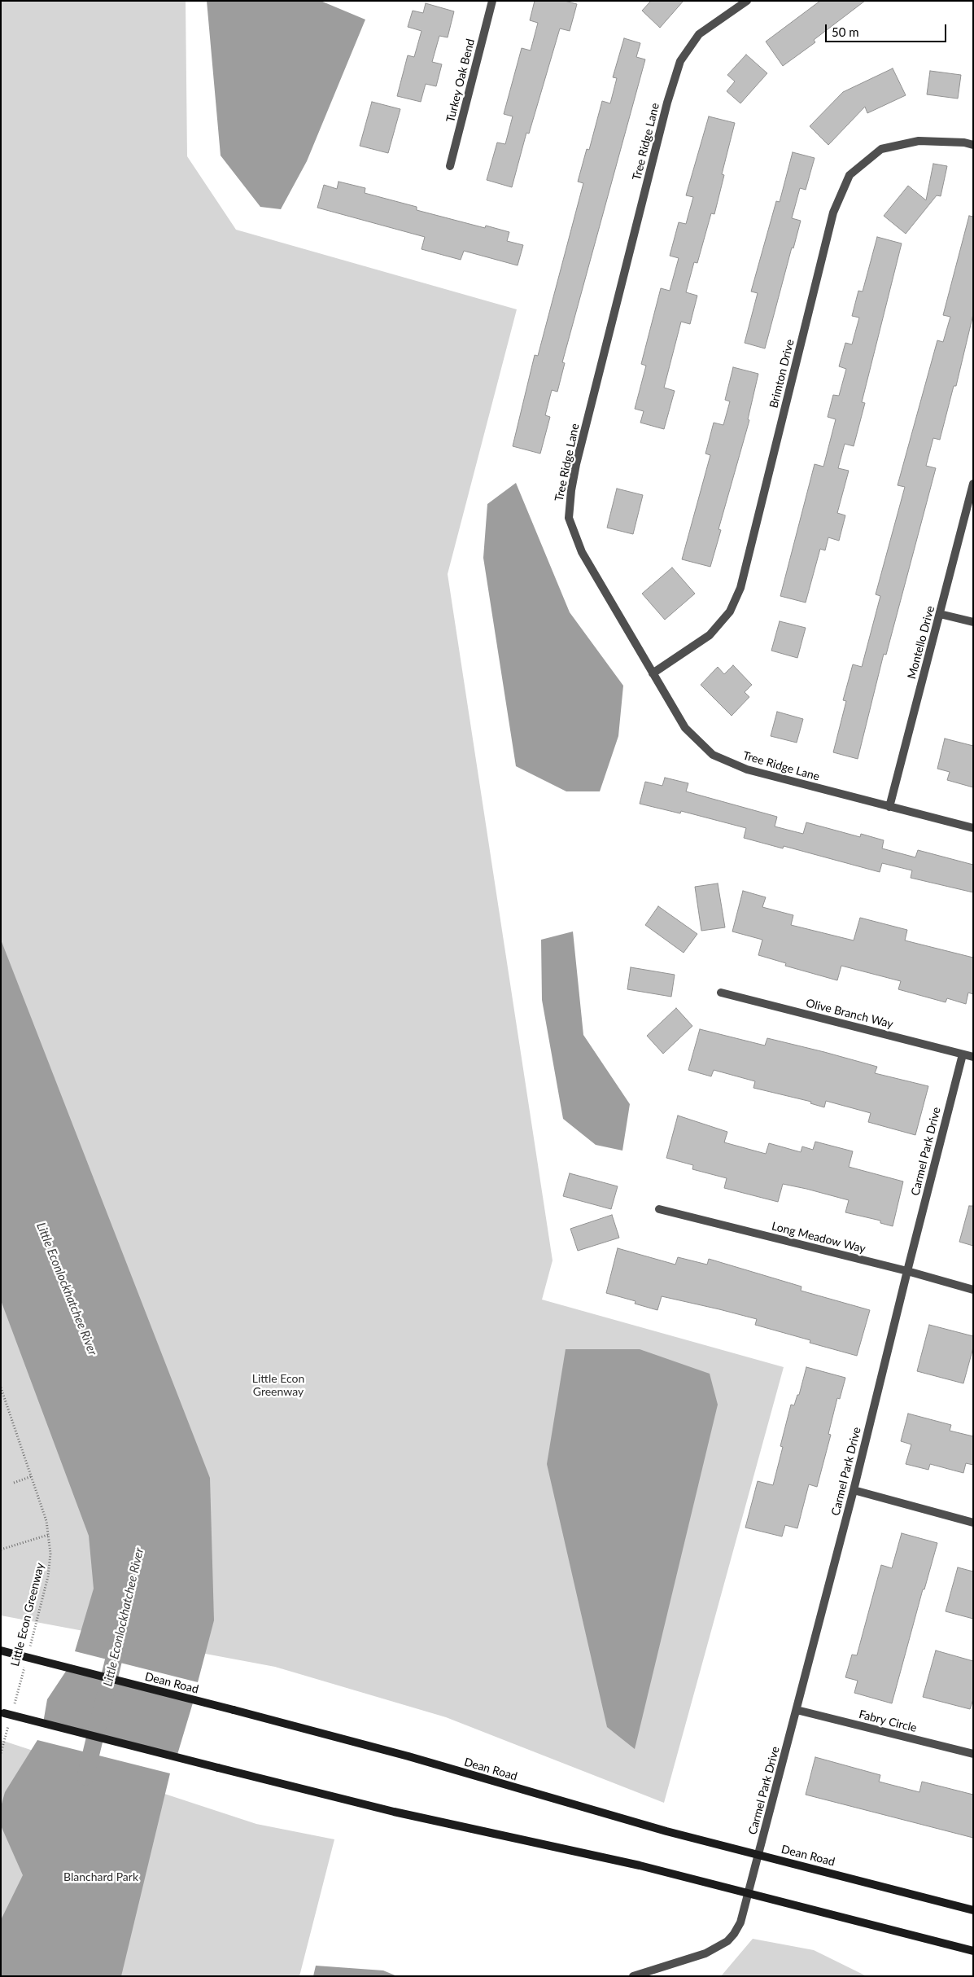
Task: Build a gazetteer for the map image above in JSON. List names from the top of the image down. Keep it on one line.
{"streets":{"main road":["Dean Road"],"street":["Turkey Oak Bend","Tree Ridge Lane","Brimton Drive","Montello Drive","Olive Branch Way","Carmel Park Drive","Long Meadow Way","Fabry Circle"],"path":["Little Econ Greenway"]},"crossings":[["Tree Ridge Lane","Brimton Drive"],["Tree Ridge Lane","Montello Drive"],["Olive Branch Way","Carmel Park Drive"],["Carmel Park Drive","Long Meadow Way"],["Carmel Park Drive","Dean Road"],["Carmel Park Drive","Fabry Circle"],["Little Econ Greenway","Dean Road"]],"water":["Little Econlockhatchee River"],"parks":["Little Econ Greenway","Blanchard Park"],"scale_bar":"50 m"}
